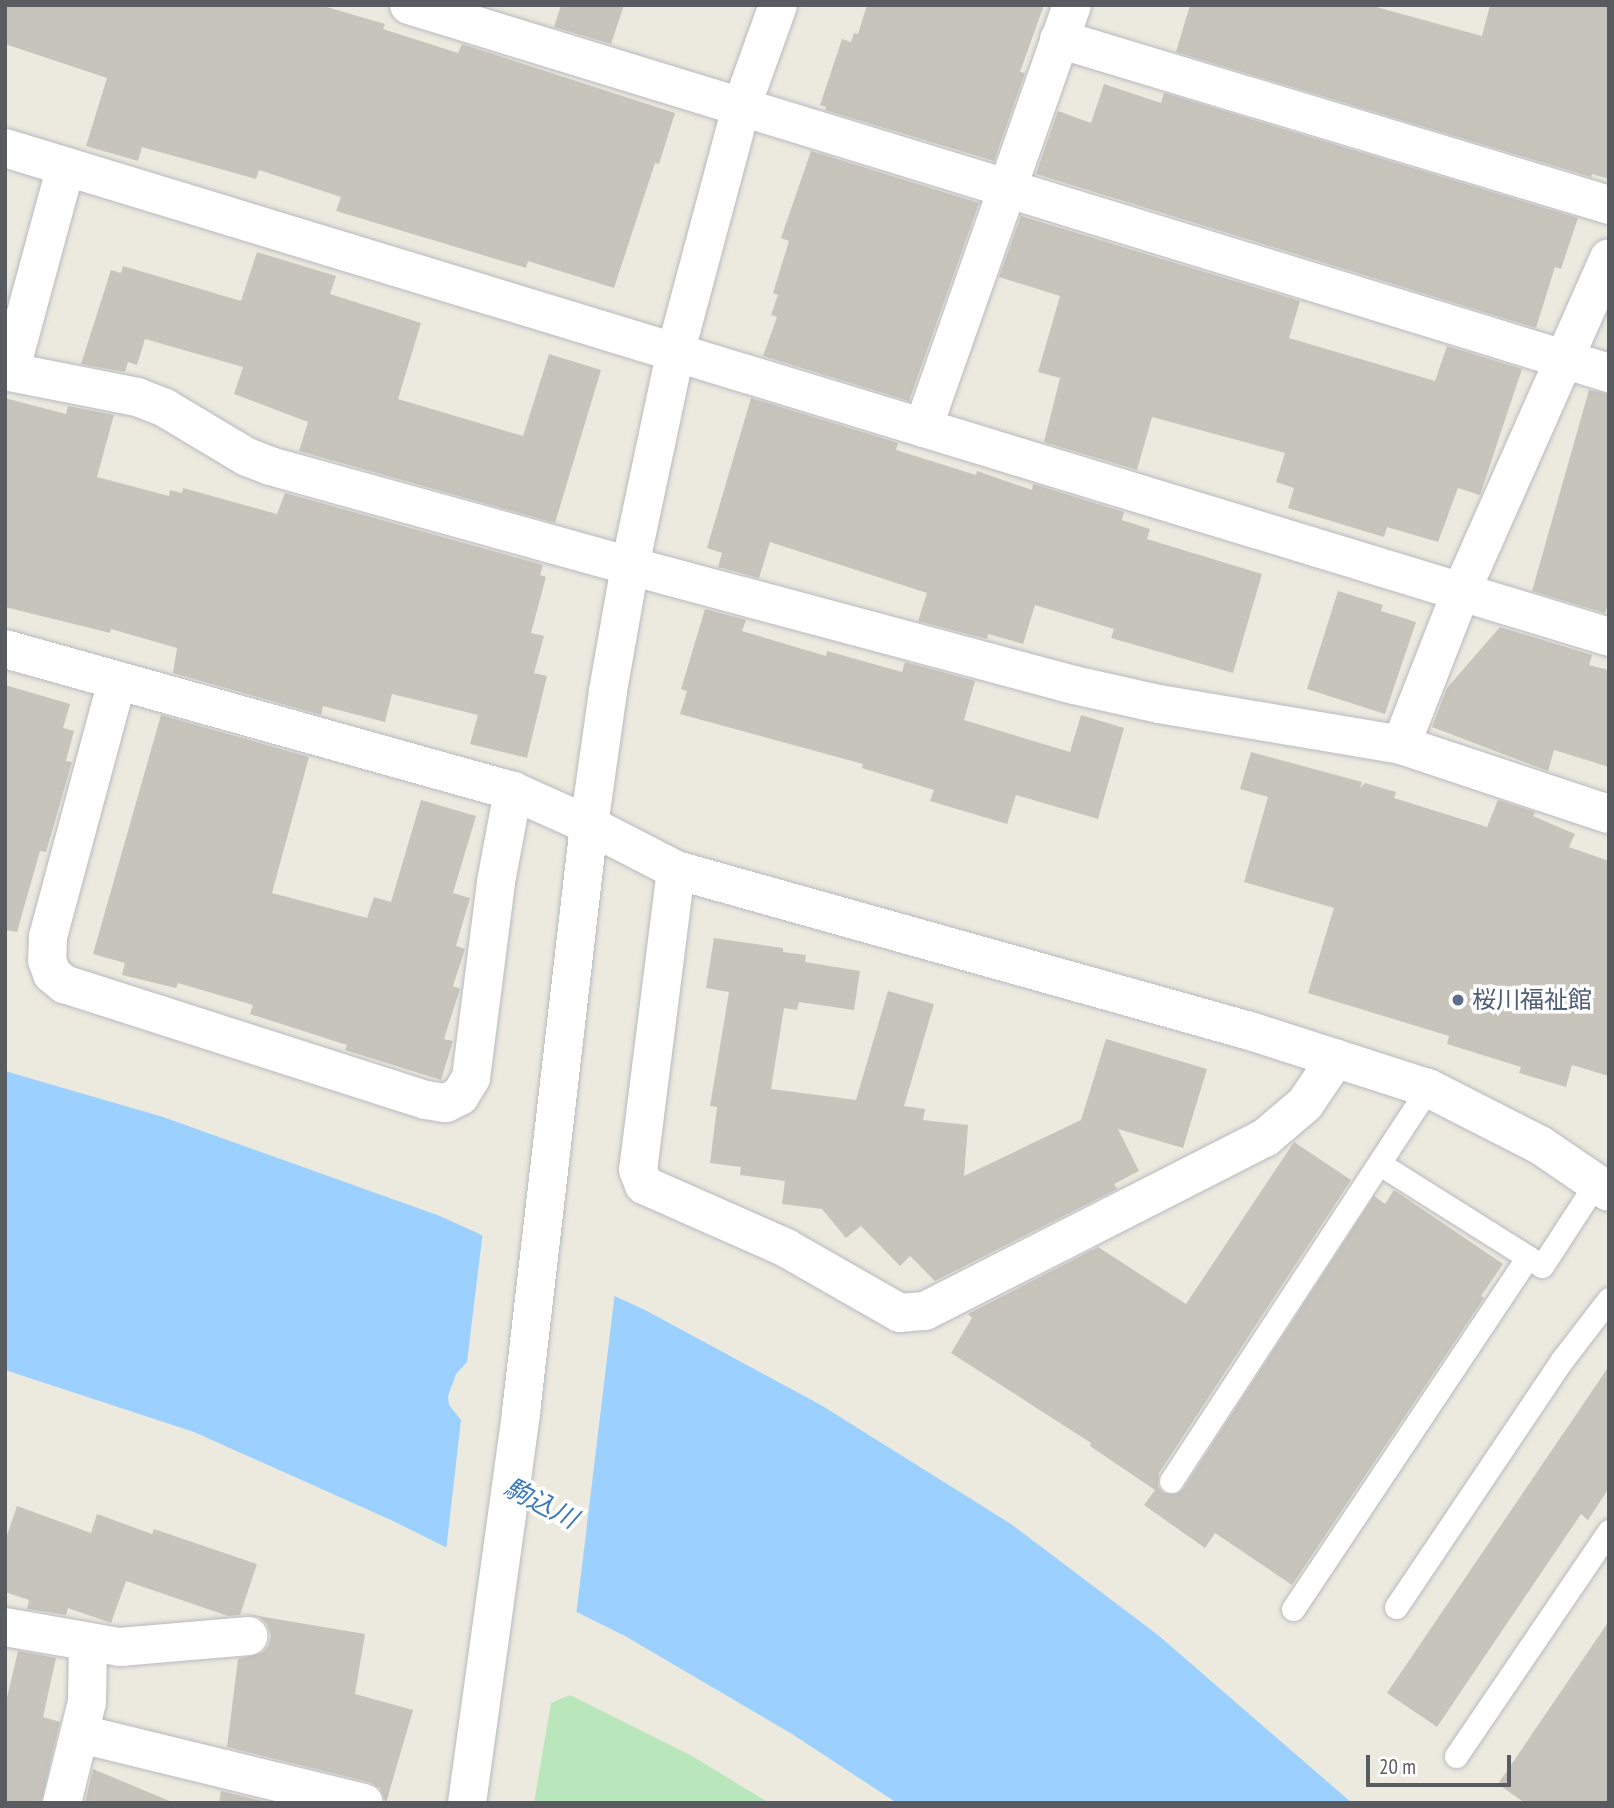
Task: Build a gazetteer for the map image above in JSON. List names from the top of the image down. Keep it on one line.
{"water":["駒込川"],"places":["桜川福祉館"],"scale_bar":"20 m"}
